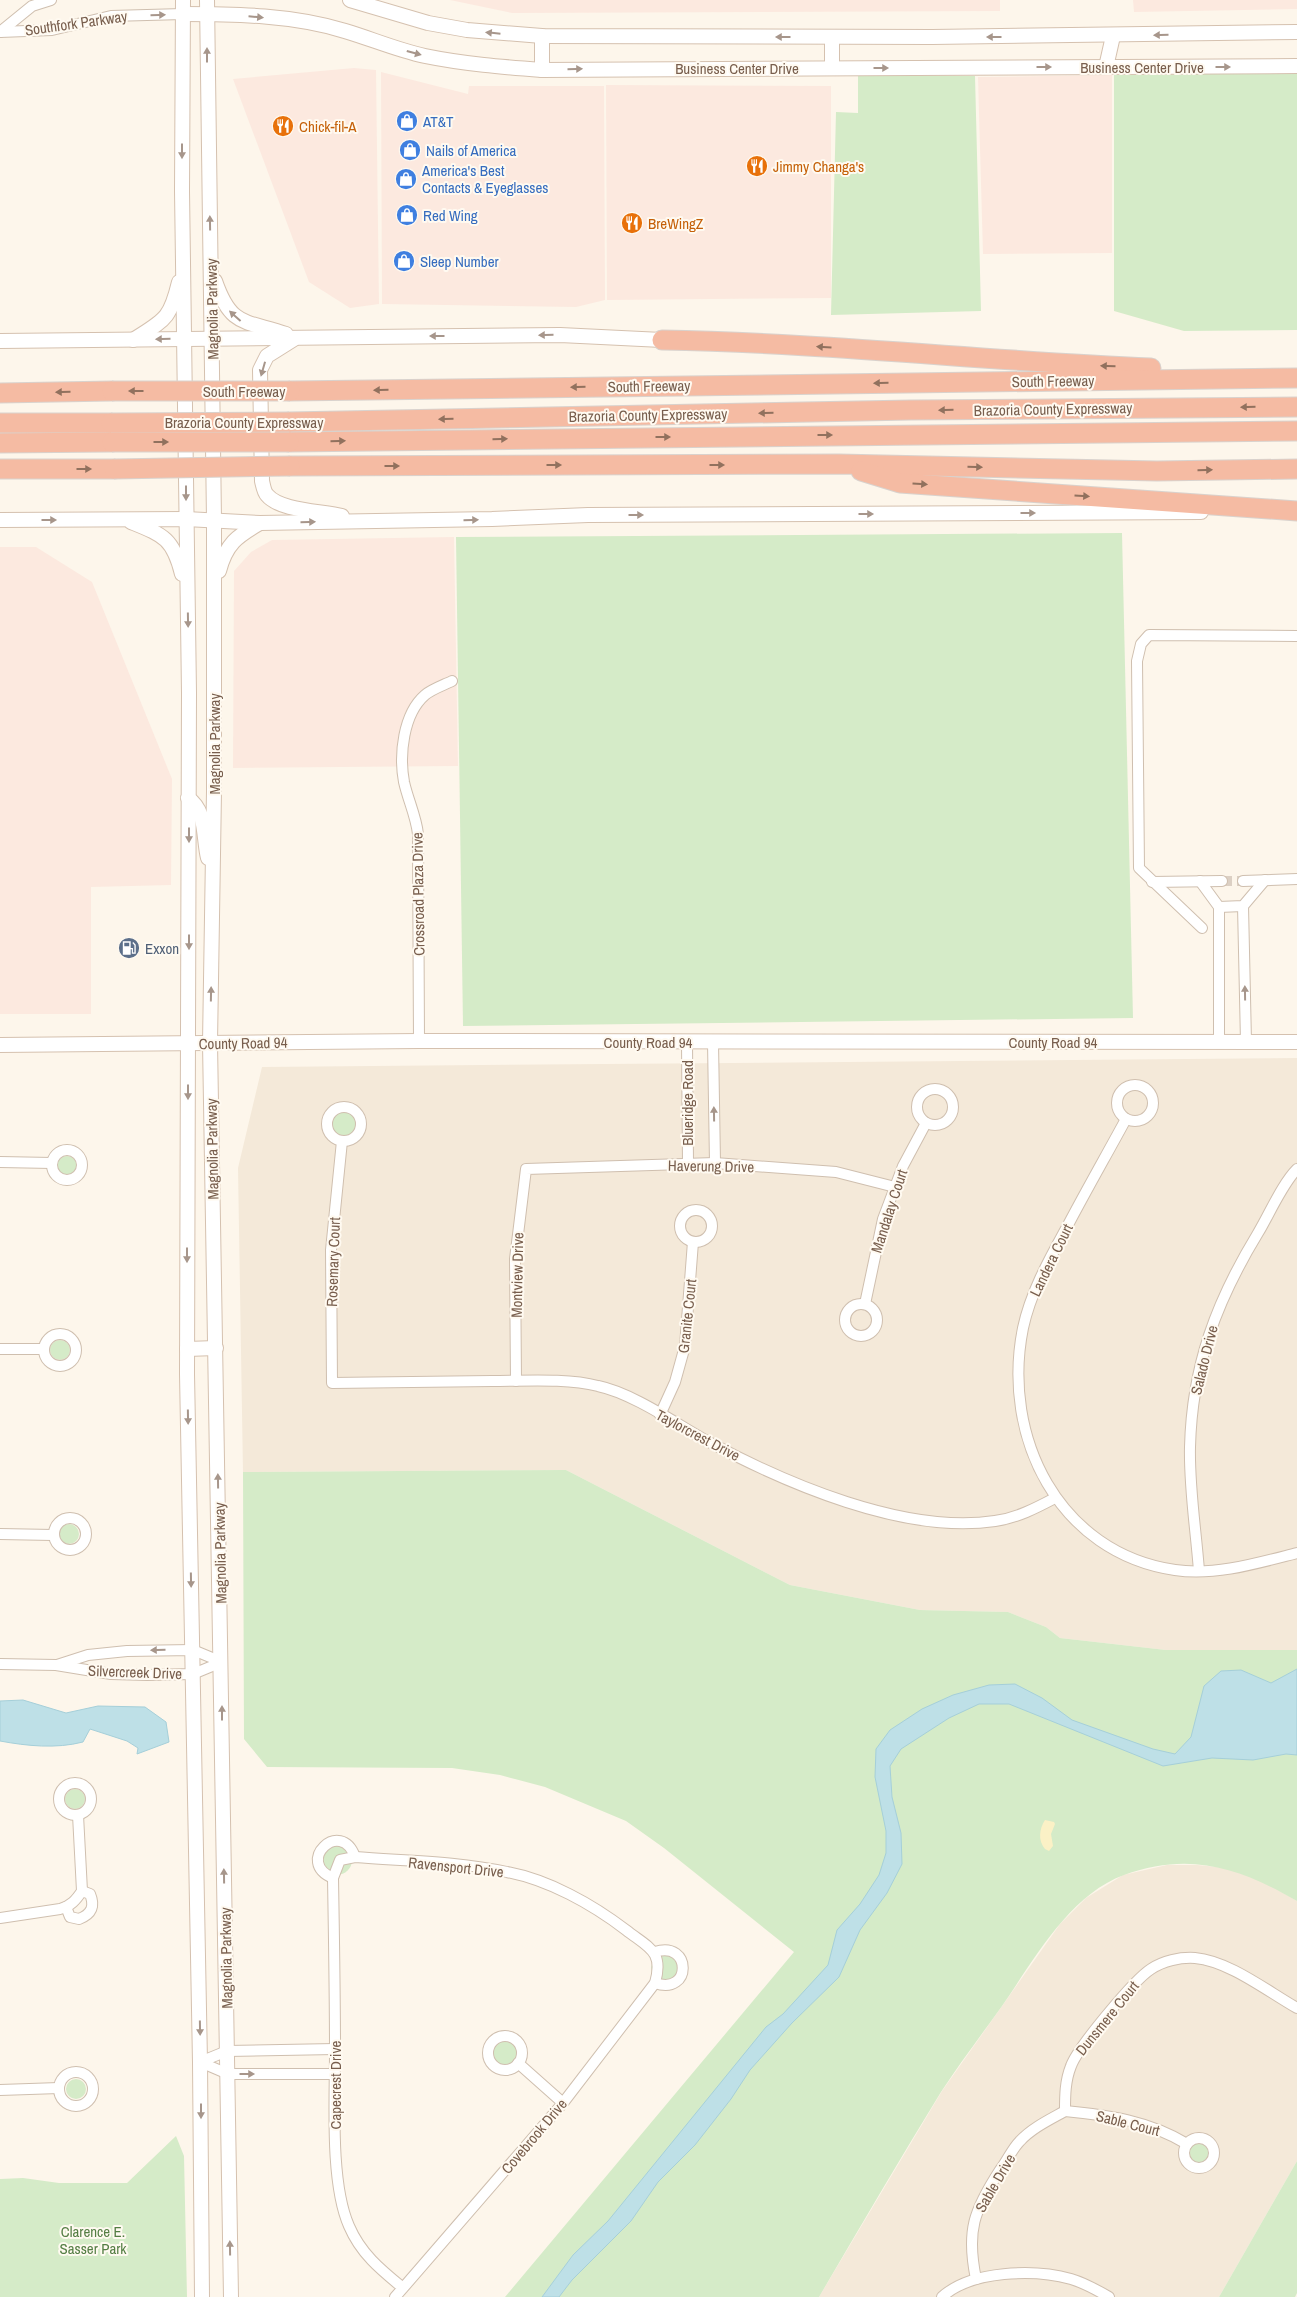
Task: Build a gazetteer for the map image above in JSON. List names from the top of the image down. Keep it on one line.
{"streets":{"highway":["South Freeway","Brazoria County Expressway"],"main road":["Business Center Drive","Magnolia Parkway","County Road 94"],"street":["Southfork Parkway","Crossroad Plaza Drive","Blueridge Road","Haverung Drive","Mandalay Court","Landera Court","Rosemary Court","Montview Drive","Granite Court","Salado Drive","Taylorcrest Drive","Silvercreek Drive","Ravensport Drive","Dunsmere Court","Capecrest Drive","Sable Court","Covebrook Drive","Sable Drive"]},"crossings":[["Southfork Parkway","Business Center Drive"],["Southfork Parkway","Magnolia Parkway"],["Business Center Drive","Magnolia Parkway"],["Magnolia Parkway","County Road 94"],["Magnolia Parkway","Silvercreek Drive"],["Crossroad Plaza Drive","County Road 94"],["County Road 94","Blueridge Road"],["Blueridge Road","Haverung Drive"],["Haverung Drive","Mandalay Court"],["Haverung Drive","Montview Drive"],["Landera Court","Salado Drive"],["Landera Court","Taylorcrest Drive"],["Rosemary Court","Taylorcrest Drive"],["Montview Drive","Taylorcrest Drive"],["Granite Court","Taylorcrest Drive"],["Ravensport Drive","Capecrest Drive"],["Ravensport Drive","Covebrook Drive"],["Dunsmere Court","Sable Court"],["Dunsmere Court","Sable Drive"],["Capecrest Drive","Covebrook Drive"],["Sable Court","Sable Drive"]],"one_way":["Southfork Parkway"],"parks":["Clarence E. Sasser Park"],"places":{"shop":["AT&T","Nails of America","America's Best Contacts & Eyeglasses","Red Wing","Sleep Number"],"restaurant":["Chick-fil-A","Jimmy Changa's","BreWingZ"],"fuel station":["Exxon"]}}
